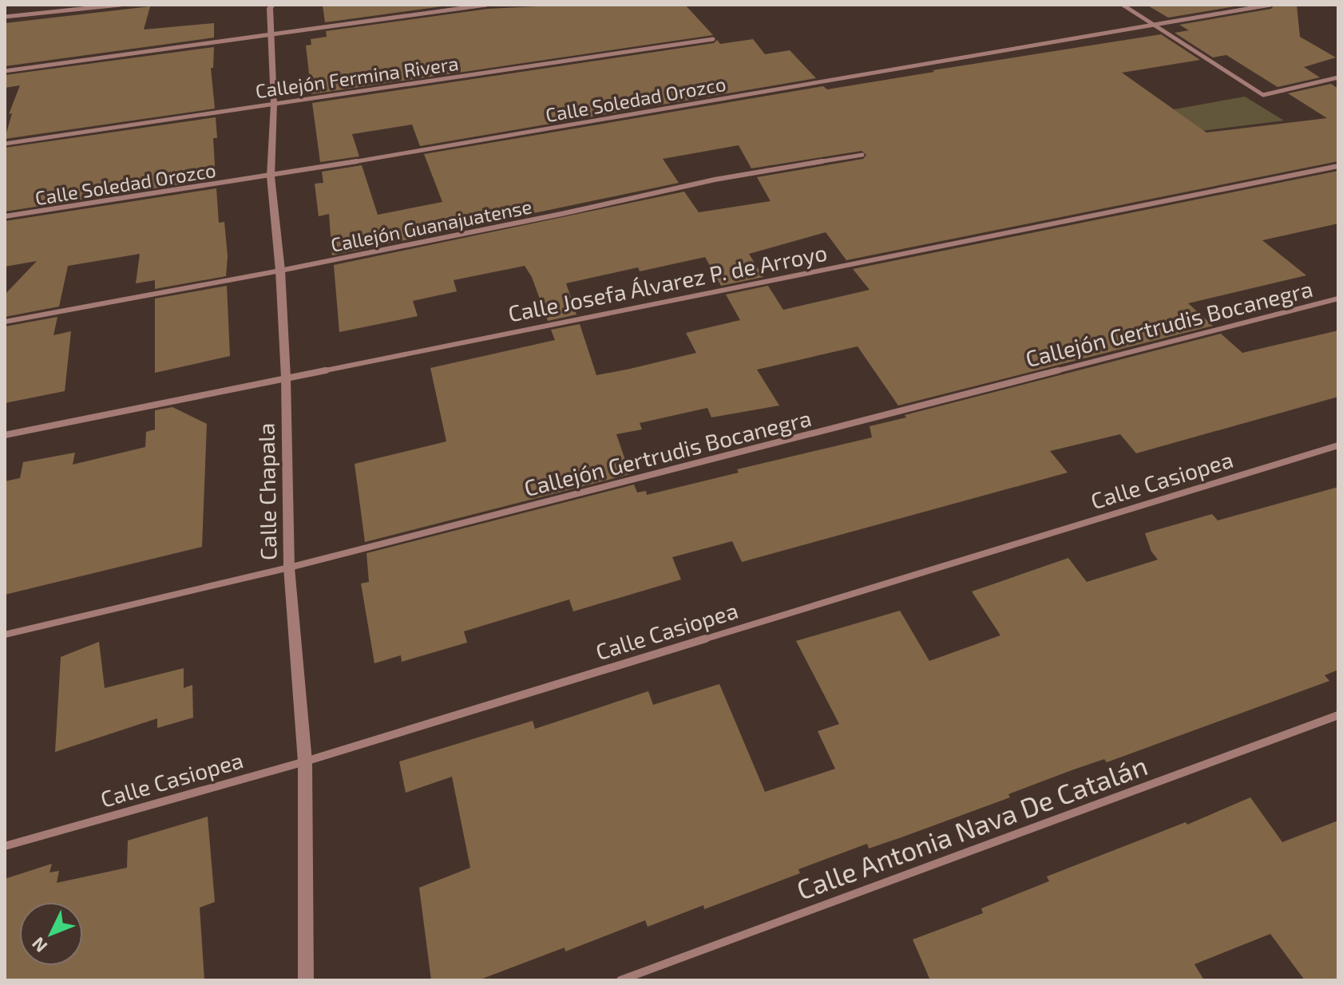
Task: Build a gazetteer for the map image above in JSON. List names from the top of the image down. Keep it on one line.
{"streets":{"street":["Callejón Fermina Rivera","Calle Soledad Orozco","Callejón Guanajuatense","Calle Josefa Álvarez P. de Arroyo","Callejón Gertrudis Bocanegra","Calle Casiopea","Calle Chapala","Calle Antonia Nava De Catalán"]},"crossings":[["Callejón Fermina Rivera","Calle Chapala"],["Calle Soledad Orozco","Calle Chapala"],["Callejón Guanajuatense","Calle Chapala"],["Calle Josefa Álvarez P. de Arroyo","Calle Chapala"],["Callejón Gertrudis Bocanegra","Calle Chapala"],["Calle Casiopea","Calle Chapala"]],"north":"bottom left"}
